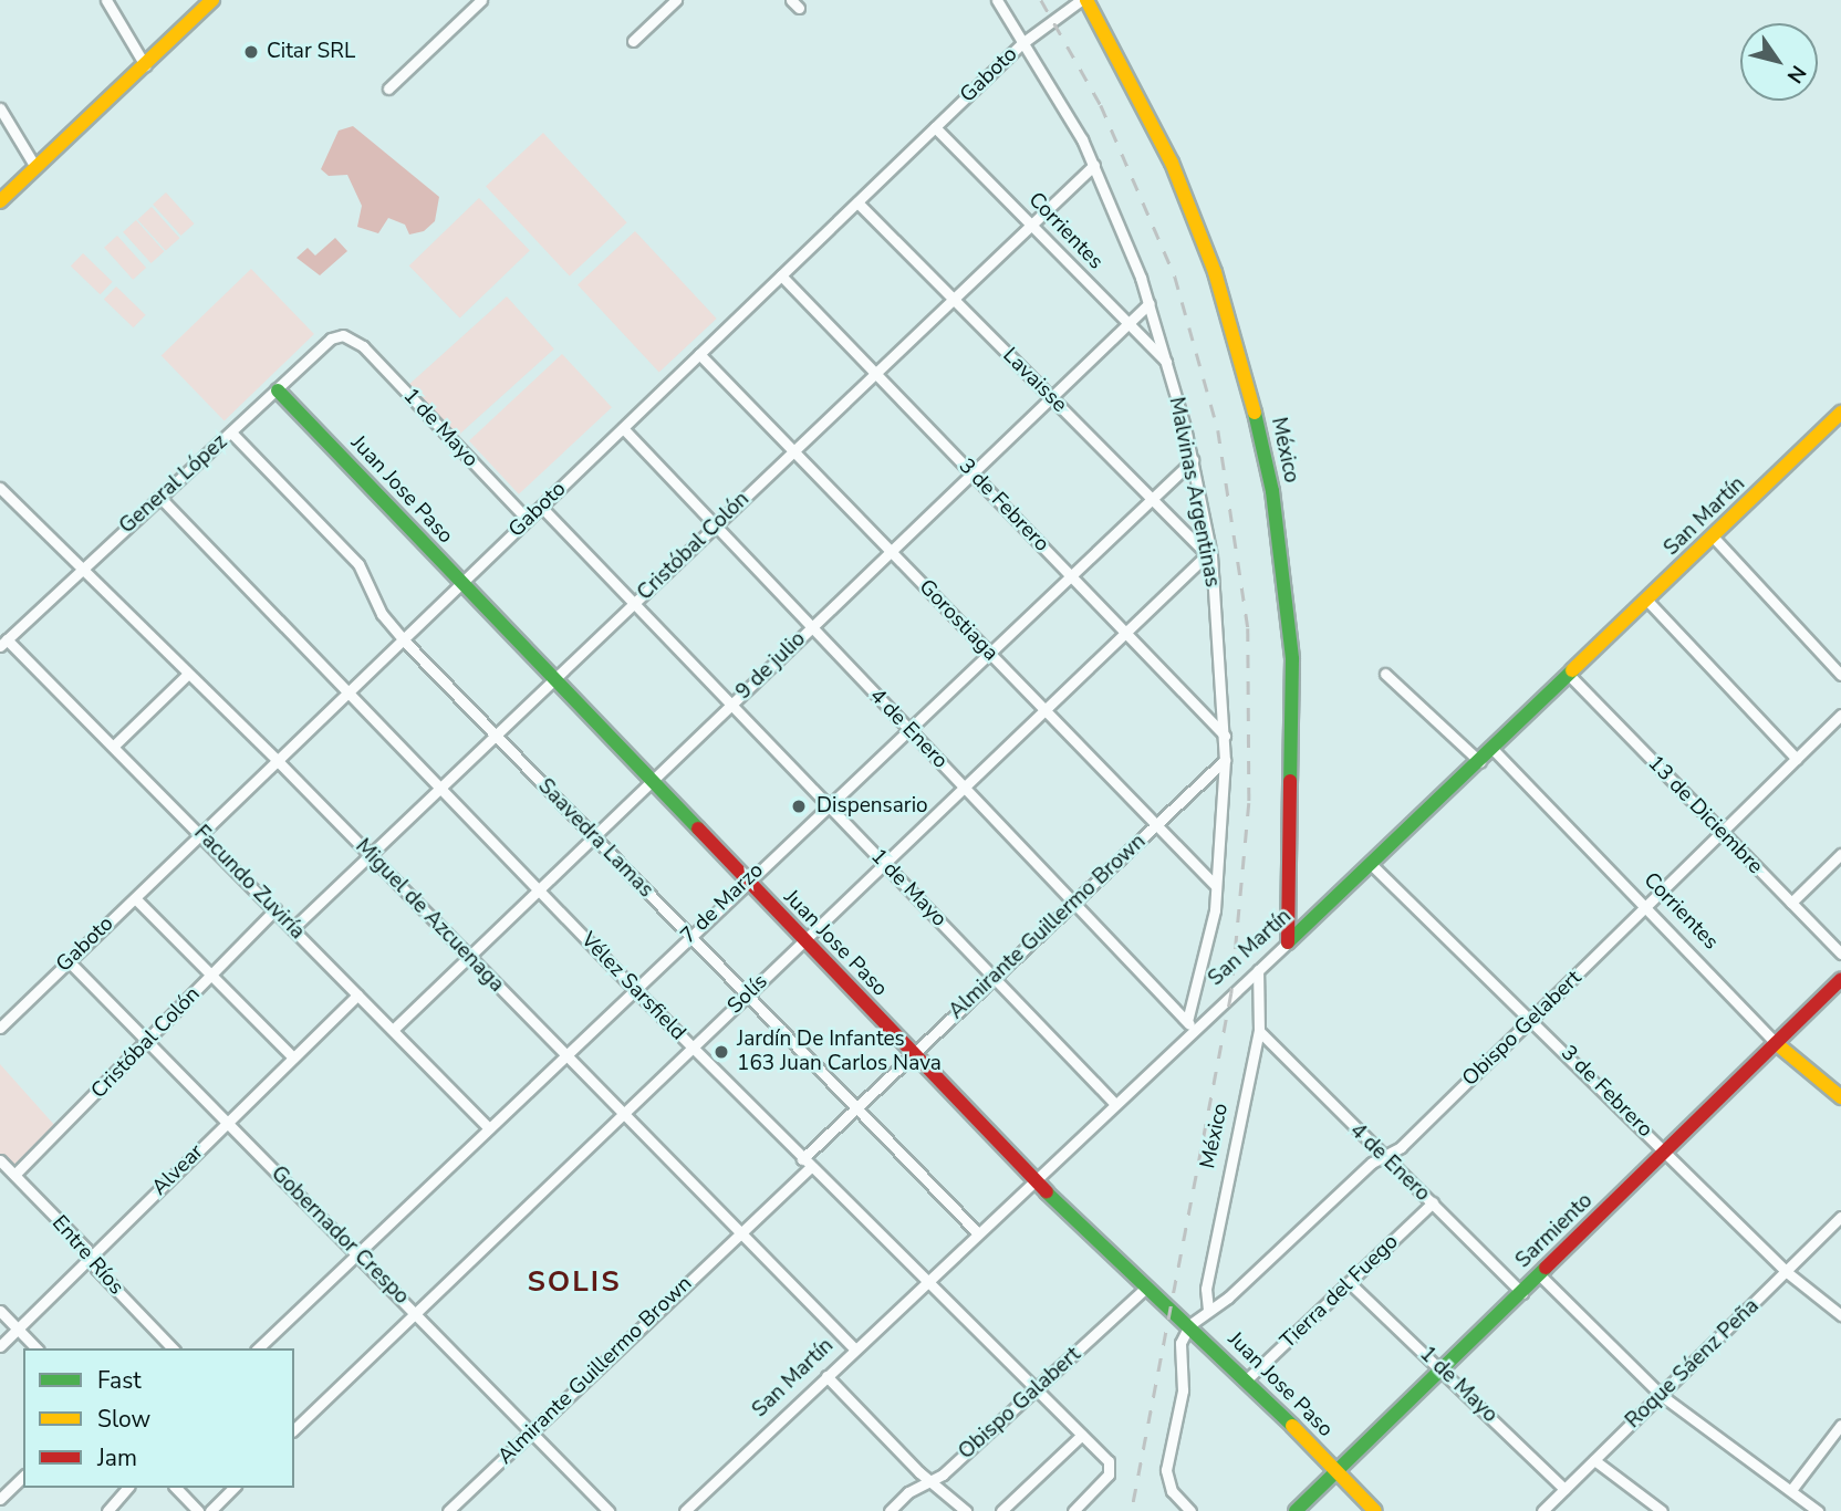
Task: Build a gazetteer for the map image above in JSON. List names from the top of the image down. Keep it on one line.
{"streets":{"street":["Gaboto","Corrientes","Lavaisse","1 de Mayo","México","General López","Juan Jose Paso","Malvinas Argentinas","3 de Febrero","San Martín","Cristóbal Colón","Gorostiaga","9 de julio","4 de Enero","13 de Diciembre","Saavedra Lamas","Facundo Zuviría","7 de Marzo","Miguel de Azcuenaga","Almirante Guillermo Brown","Vélez Sarsfield","Solís","Obispo Gelabert","Alvear","Sarmiento","Gobernador Crespo","Entre Ríos","Tierra del Fuego","Roque Sáenz Peña","Obispo Galabert"]},"crossings":[["Gaboto","Corrientes"],["Gaboto","Lavaisse"],["Gaboto","1 de Mayo"],["Gaboto","México"],["Gaboto","Juan Jose Paso"],["Gaboto","Malvinas Argentinas"],["Gaboto","3 de Febrero"],["Gaboto","Gorostiaga"],["Gaboto","4 de Enero"],["Gaboto","Saavedra Lamas"],["Gaboto","Facundo Zuviría"],["Gaboto","Miguel de Azcuenaga"],["Gaboto","Vélez Sarsfield"],["Gaboto","Gobernador Crespo"],["Corrientes","Malvinas Argentinas"],["Corrientes","San Martín"],["Corrientes","Cristóbal Colón"],["Corrientes","9 de julio"],["Corrientes","Obispo Gelabert"],["Corrientes","Sarmiento"],["Lavaisse","Malvinas Argentinas"],["Lavaisse","Cristóbal Colón"],["Lavaisse","9 de julio"],["Lavaisse","7 de Marzo"],["Lavaisse","Solís"],["1 de Mayo","General López"],["1 de Mayo","San Martín"],["1 de Mayo","Cristóbal Colón"],["1 de Mayo","9 de julio"],["1 de Mayo","7 de Marzo"],["1 de Mayo","Almirante Guillermo Brown"],["1 de Mayo","Solís"],["1 de Mayo","Sarmiento"],["1 de Mayo","Tierra del Fuego"],["1 de Mayo","Roque Sáenz Peña"],["México","San Martín"],["México","4 de Enero"],["México","Obispo Gelabert"],["General López","Juan Jose Paso"],["General López","Saavedra Lamas"],["General López","Facundo Zuviría"],["General López","Miguel de Azcuenaga"],["General López","Vélez Sarsfield"],["Juan Jose Paso","San Martín"],["Juan Jose Paso","Cristóbal Colón"],["Juan Jose Paso","9 de julio"],["Juan Jose Paso","7 de Marzo"],["Juan Jose Paso","Almirante Guillermo Brown"],["Juan Jose Paso","Solís"],["Juan Jose Paso","Obispo Gelabert"],["Juan Jose Paso","Sarmiento"],["Juan Jose Paso","Tierra del Fuego"],["Juan Jose Paso","Obispo Galabert"],["Malvinas Argentinas","3 de Febrero"],["Malvinas Argentinas","San Martín"],["Malvinas Argentinas","Cristóbal Colón"],["Malvinas Argentinas","Gorostiaga"],["Malvinas Argentinas","9 de julio"],["Malvinas Argentinas","4 de Enero"],["Malvinas Argentinas","7 de Marzo"],["Malvinas Argentinas","Almirante Guillermo Brown"],["Malvinas Argentinas","Solís"],["3 de Febrero","San Martín"],["3 de Febrero","Cristóbal Colón"],["3 de Febrero","9 de julio"],["3 de Febrero","7 de Marzo"],["3 de Febrero","Solís"],["3 de Febrero","Obispo Gelabert"],["3 de Febrero","Sarmiento"],["3 de Febrero","Roque Sáenz Peña"],["San Martín","4 de Enero"],["San Martín","13 de Diciembre"],["San Martín","Saavedra Lamas"],["San Martín","Miguel de Azcuenaga"],["San Martín","Vélez Sarsfield"],["Cristóbal Colón","Gorostiaga"],["Cristóbal Colón","4 de Enero"],["Cristóbal Colón","Saavedra Lamas"],["Cristóbal Colón","Facundo Zuviría"],["Cristóbal Colón","Miguel de Azcuenaga"],["Cristóbal Colón","Vélez Sarsfield"],["Cristóbal Colón","Gobernador Crespo"],["Cristóbal Colón","Entre Ríos"],["Gorostiaga","9 de julio"],["Gorostiaga","7 de Marzo"],["Gorostiaga","Almirante Guillermo Brown"],["Gorostiaga","Solís"],["9 de julio","4 de Enero"],["9 de julio","Saavedra Lamas"],["9 de julio","Facundo Zuviría"],["9 de julio","Miguel de Azcuenaga"],["9 de julio","Vélez Sarsfield"],["4 de Enero","7 de Marzo"],["4 de Enero","Almirante Guillermo Brown"],["4 de Enero","Solís"],["4 de Enero","Obispo Gelabert"],["4 de Enero","Sarmiento"],["4 de Enero","Tierra del Fuego"],["13 de Diciembre","Obispo Gelabert"],["Saavedra Lamas","7 de Marzo"],["Saavedra Lamas","Almirante Guillermo Brown"],["Saavedra Lamas","Solís"],["Facundo Zuviría","7 de Marzo"],["Facundo Zuviría","Alvear"],["7 de Marzo","Miguel de Azcuenaga"],["7 de Marzo","Vélez Sarsfield"],["7 de Marzo","Gobernador Crespo"],["Miguel de Azcuenaga","Almirante Guillermo Brown"],["Miguel de Azcuenaga","Solís"],["Almirante Guillermo Brown","Vélez Sarsfield"],["Almirante Guillermo Brown","Gobernador Crespo"],["Vélez Sarsfield","Solís"],["Vélez Sarsfield","Obispo Galabert"],["Solís","Gobernador Crespo"],["Alvear","Gobernador Crespo"],["Alvear","Entre Ríos"]],"districts":["SOLIS"],"places":["Citar SRL","Dispensario","Jardín De Infantes 163 Juan Carlos Nava"],"legend":["Fast","Slow","Jam"],"north":"bottom right"}
